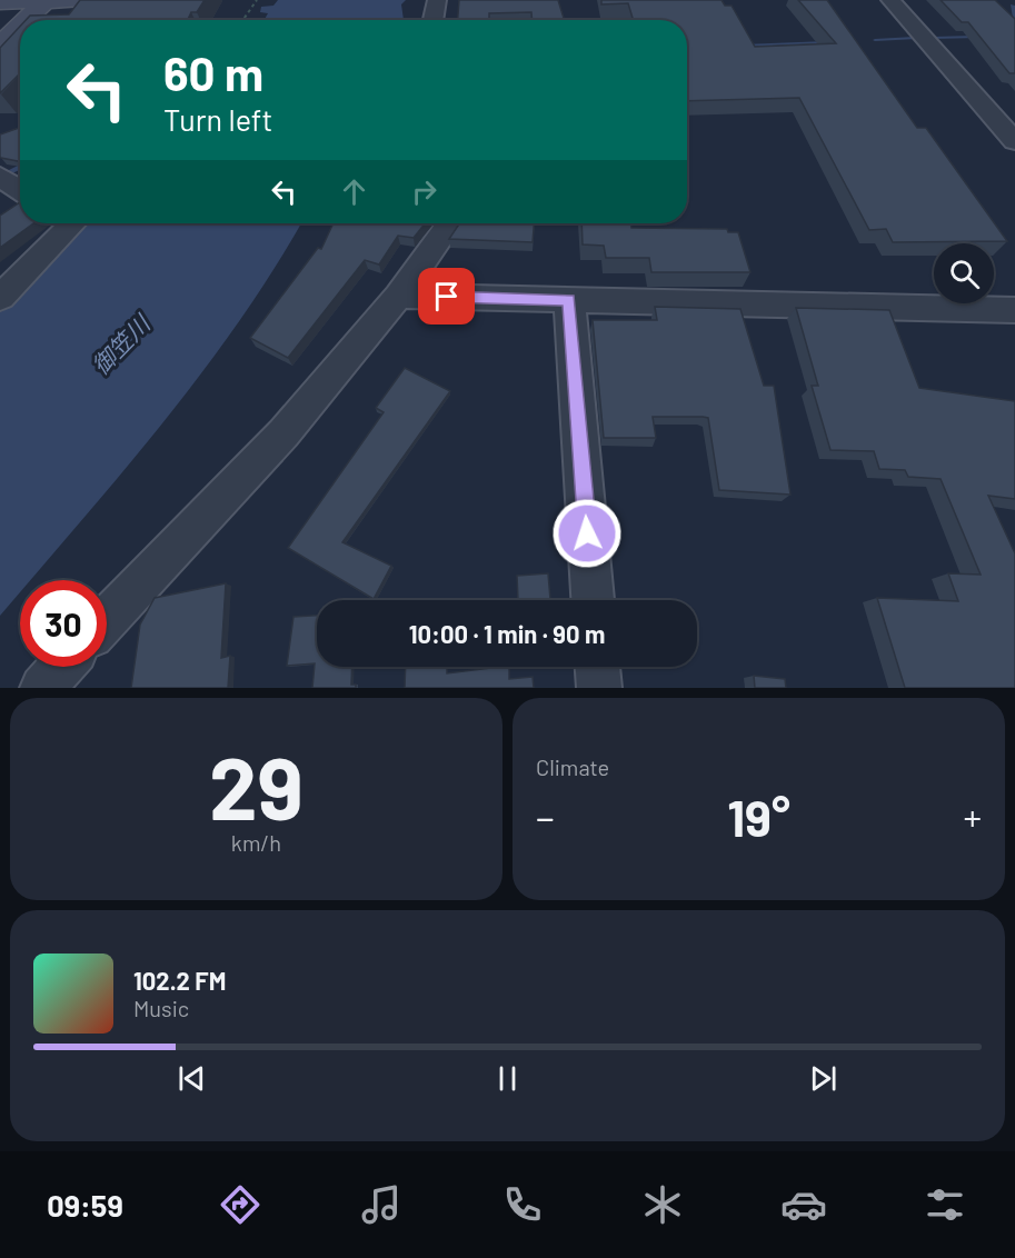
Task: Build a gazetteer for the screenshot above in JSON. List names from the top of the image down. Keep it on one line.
{"water":["御笠川"],"page":{"turn":["60 m","Turn left"],"limit":"30","trip":"10:00 · 1 min · 90 m","tile":[["29","km/h"],"Climate"],"heat":["−","19°","+"],"song":["102.2 FM","Music"],"tabs":"09:59"}}
